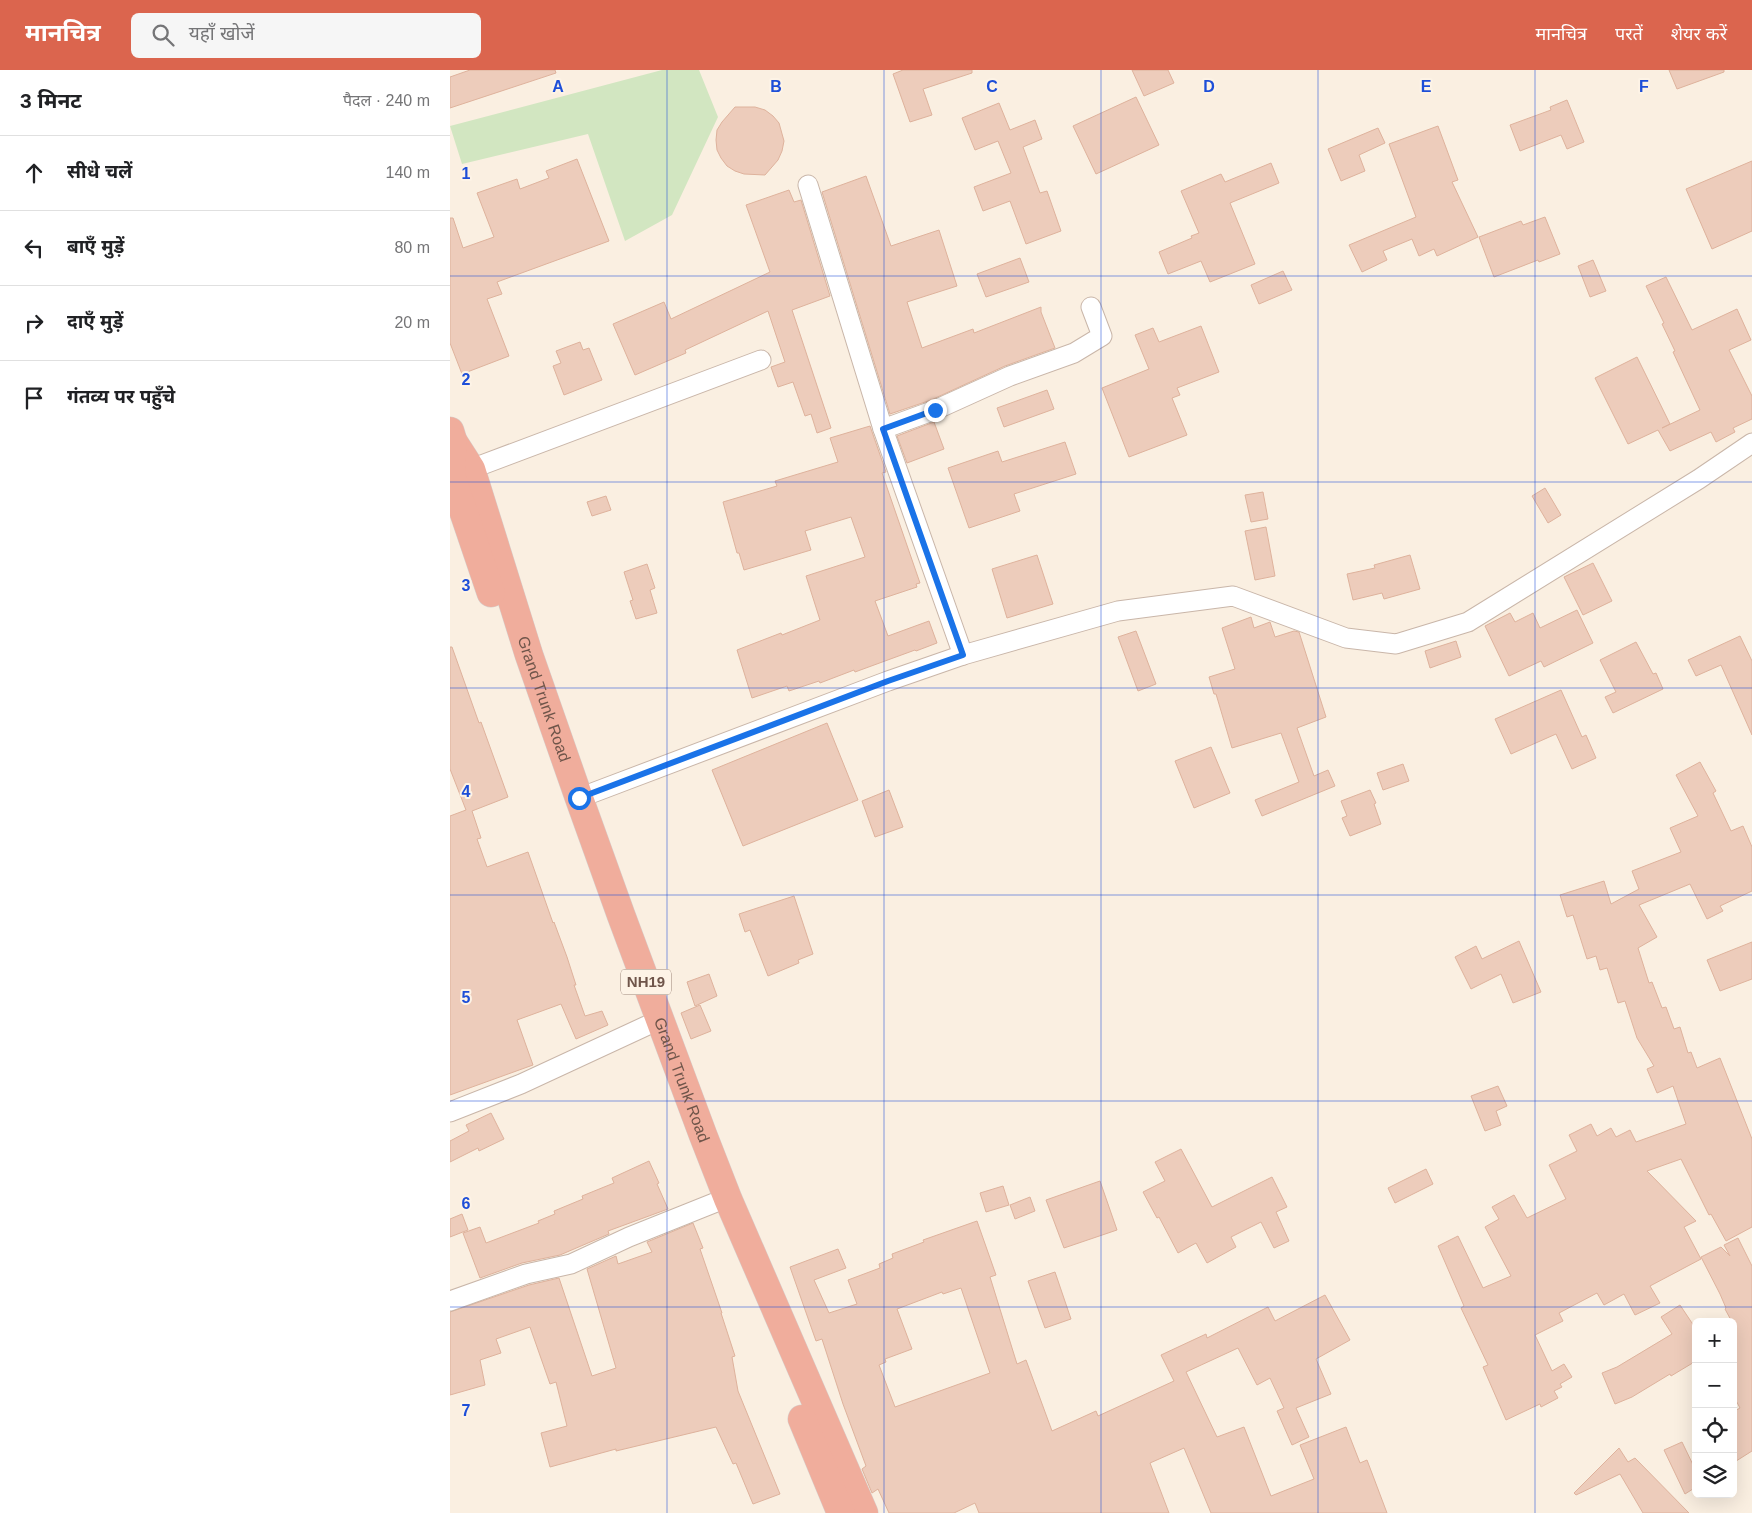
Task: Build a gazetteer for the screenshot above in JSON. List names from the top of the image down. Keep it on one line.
{"streets":{"highway":["Grand Trunk Road","NH19"]},"page":{"header":"मानचित्र","search":"यहाँ खोजें","nav":["मानचित्र","परतें","शेयर करें"],"heading":["3 मिनट","पैदल · 240 m"],"list":[["सीधे चलें","140 m"],["बाएँ मुड़ें","80 m"],["दाएँ मुड़ें","20 m"],"गंतव्य पर पहुँचे"],"map_buttons":["+","−"]},"grid":{"columns":["A","B","C","D","E","F"],"rows":["1","2","3","4","5","6","7"]}}
